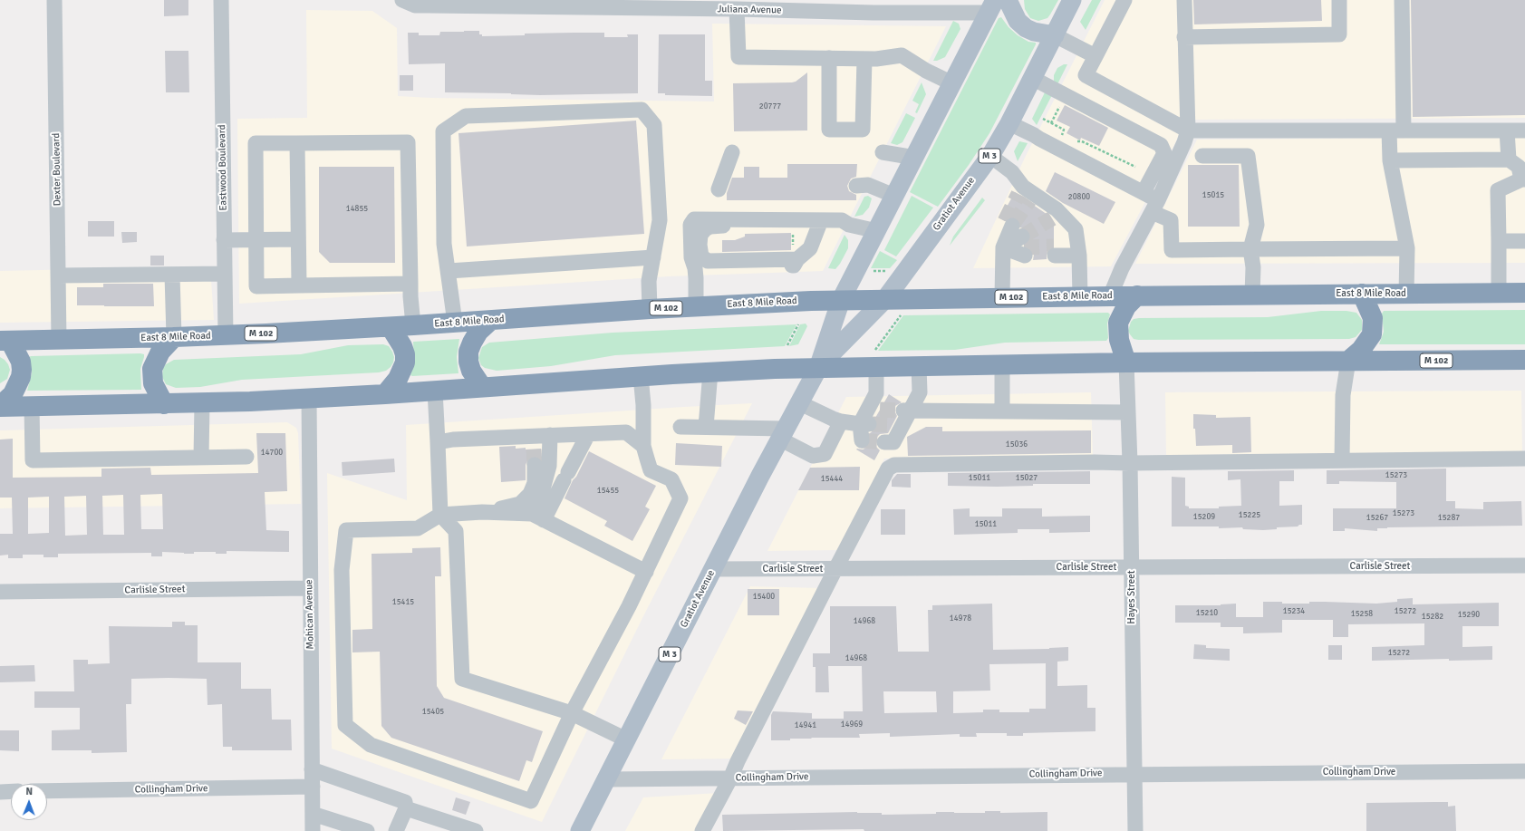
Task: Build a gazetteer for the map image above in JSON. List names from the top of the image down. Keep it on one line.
{"streets":{"highway":["East 8 Mile Road","M 102"],"main road":["M 3","Gratiot Avenue"],"street":["Juliana Avenue","Eastwood Boulevard","Dexter Boulevard","Carlisle Street","Hayes Street","Mohican Avenue","Collingham Drive"]},"crossings":[["Juliana Avenue","Gratiot Avenue"],["Eastwood Boulevard","East 8 Mile Road"],["Dexter Boulevard","East 8 Mile Road"],["Gratiot Avenue","East 8 Mile Road"],["Gratiot Avenue","M 102"],["Gratiot Avenue","Carlisle Street"],["Gratiot Avenue","Collingham Drive"],["M 102","Hayes Street"],["M 102","Mohican Avenue"],["Carlisle Street","Hayes Street"],["Carlisle Street","Mohican Avenue"],["Hayes Street","Collingham Drive"],["Mohican Avenue","Collingham Drive"]],"house_numbers":["20777","15015","20800","14855","15036","14700","15273","15011","15027","15444","15455","15273","15225","15209","15267","15287","15011","15400","15415","15234","15272","15210","15258","15290","15282","14978","14968","15272","14968","15405","14969","14941"],"north":"top"}
